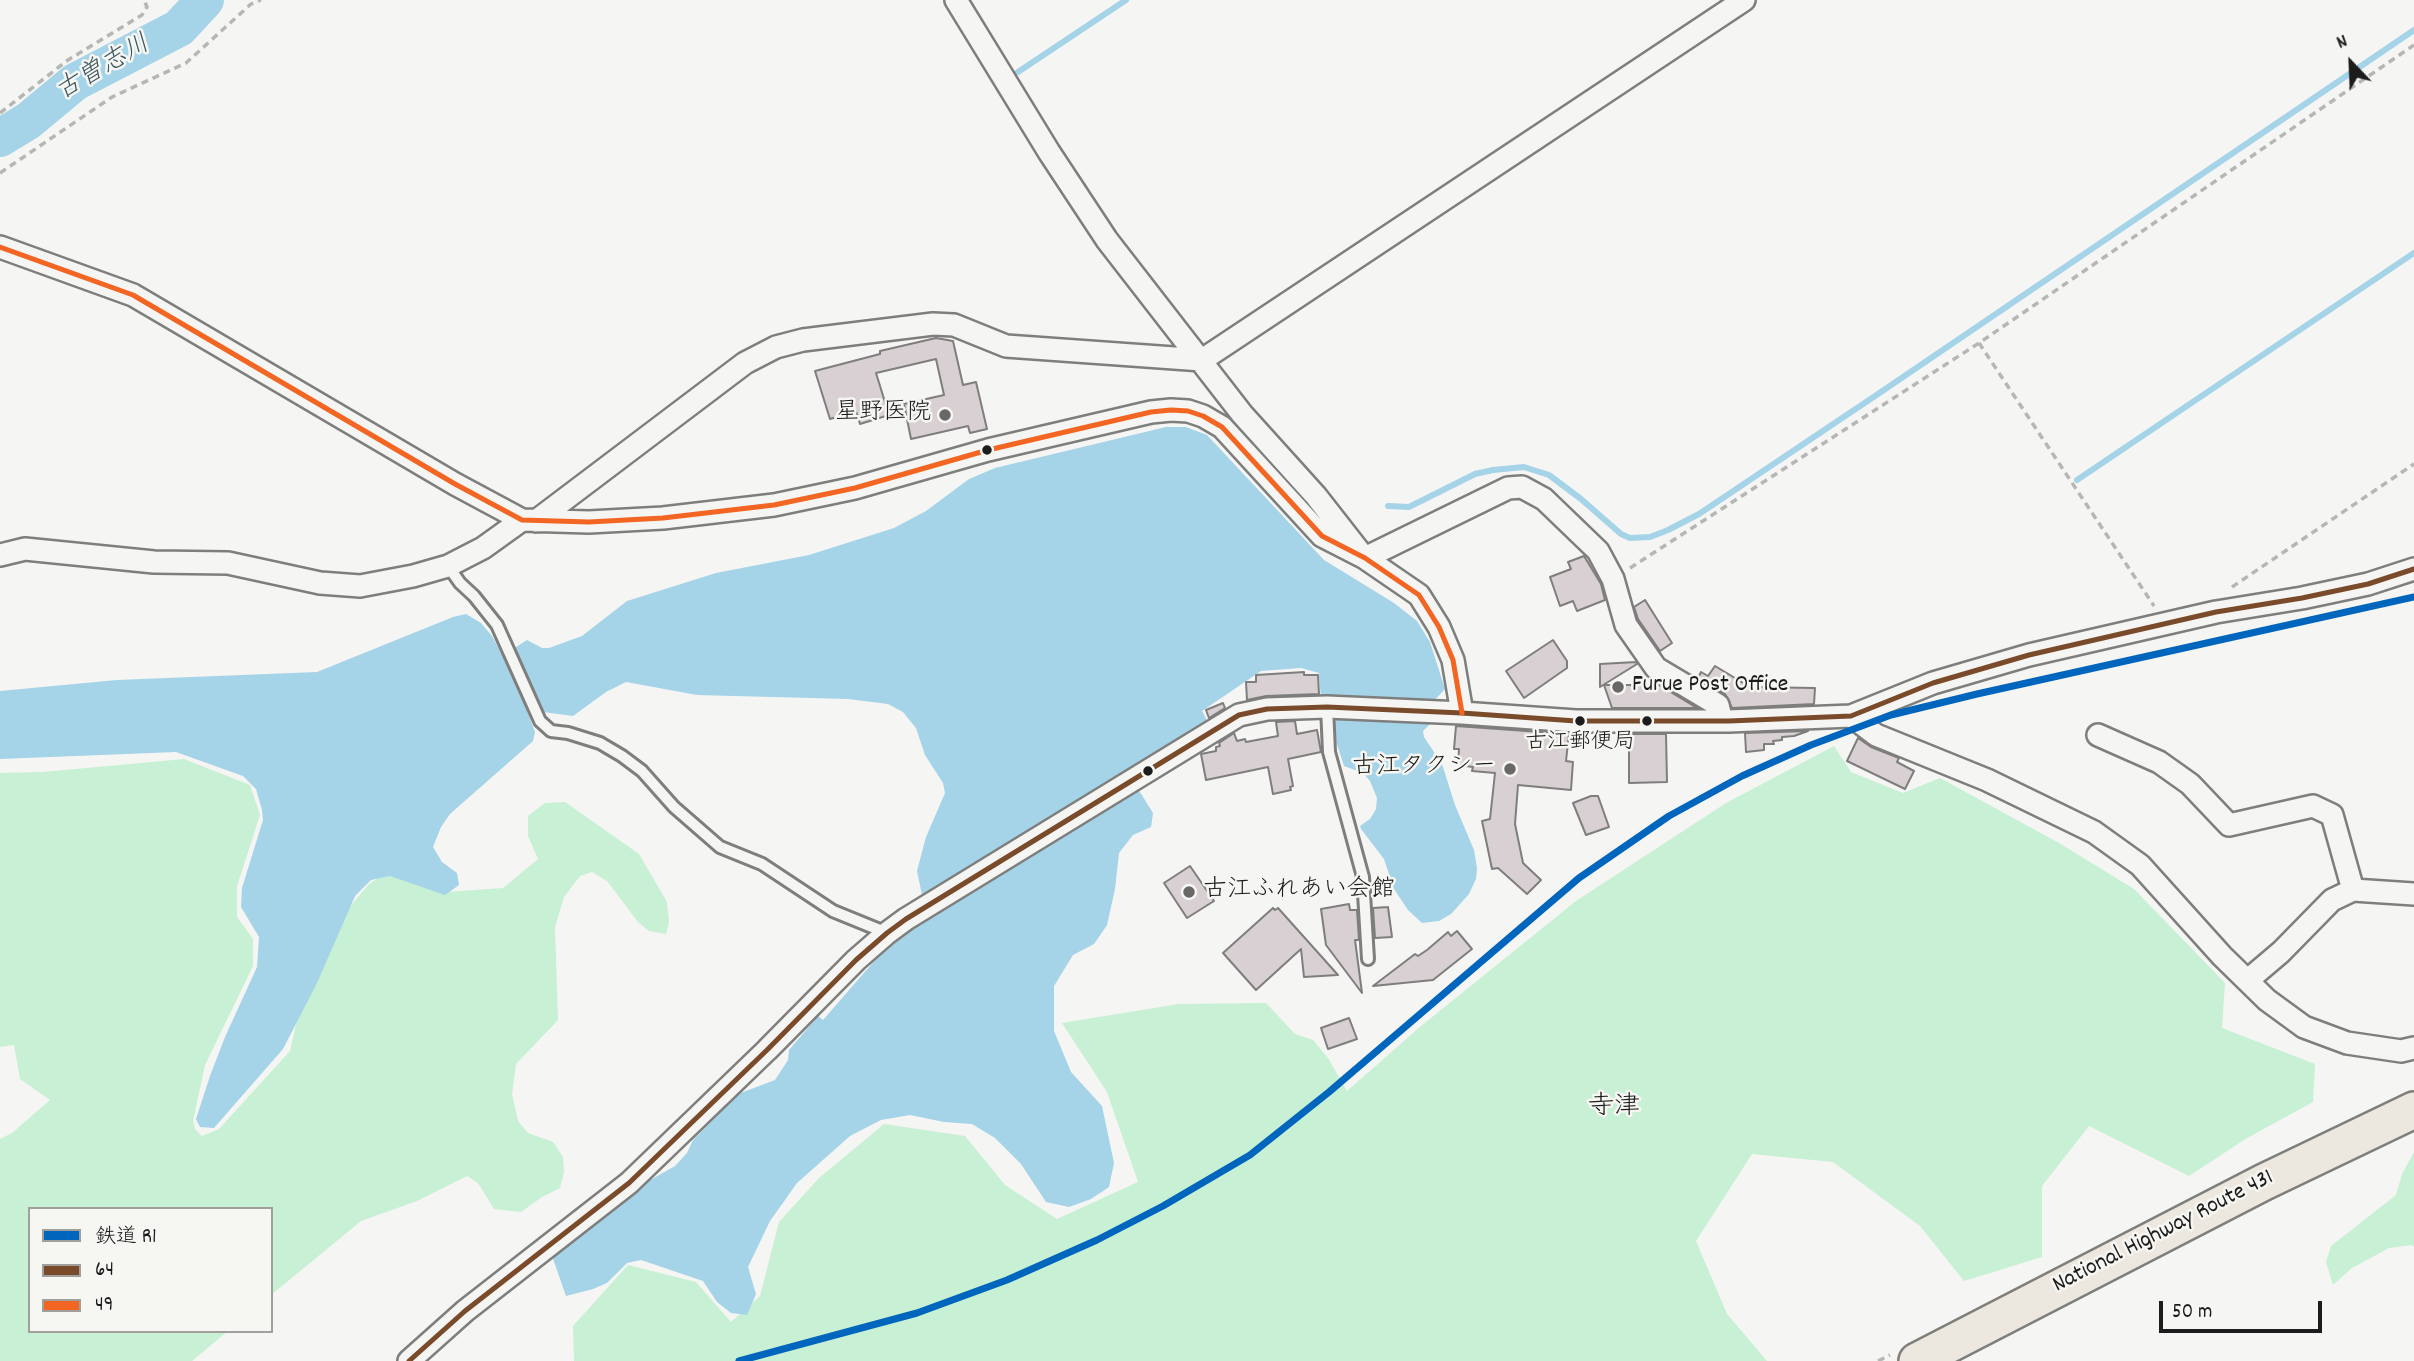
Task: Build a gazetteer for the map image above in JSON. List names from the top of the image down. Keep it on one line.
{"streets":{"highway":["National Highway Route 431"]},"districts":["寺津"],"water":["古曽志川"],"places":["星野医院","Furue Post Office","古江郵便局","古江タクシー","古江ふれあい会館"],"lines":["transit line 49","transit line 64","rail line R1"],"legend":["鉄道 R1","64","49"],"scale_bar":"50 m","north":"top left"}
